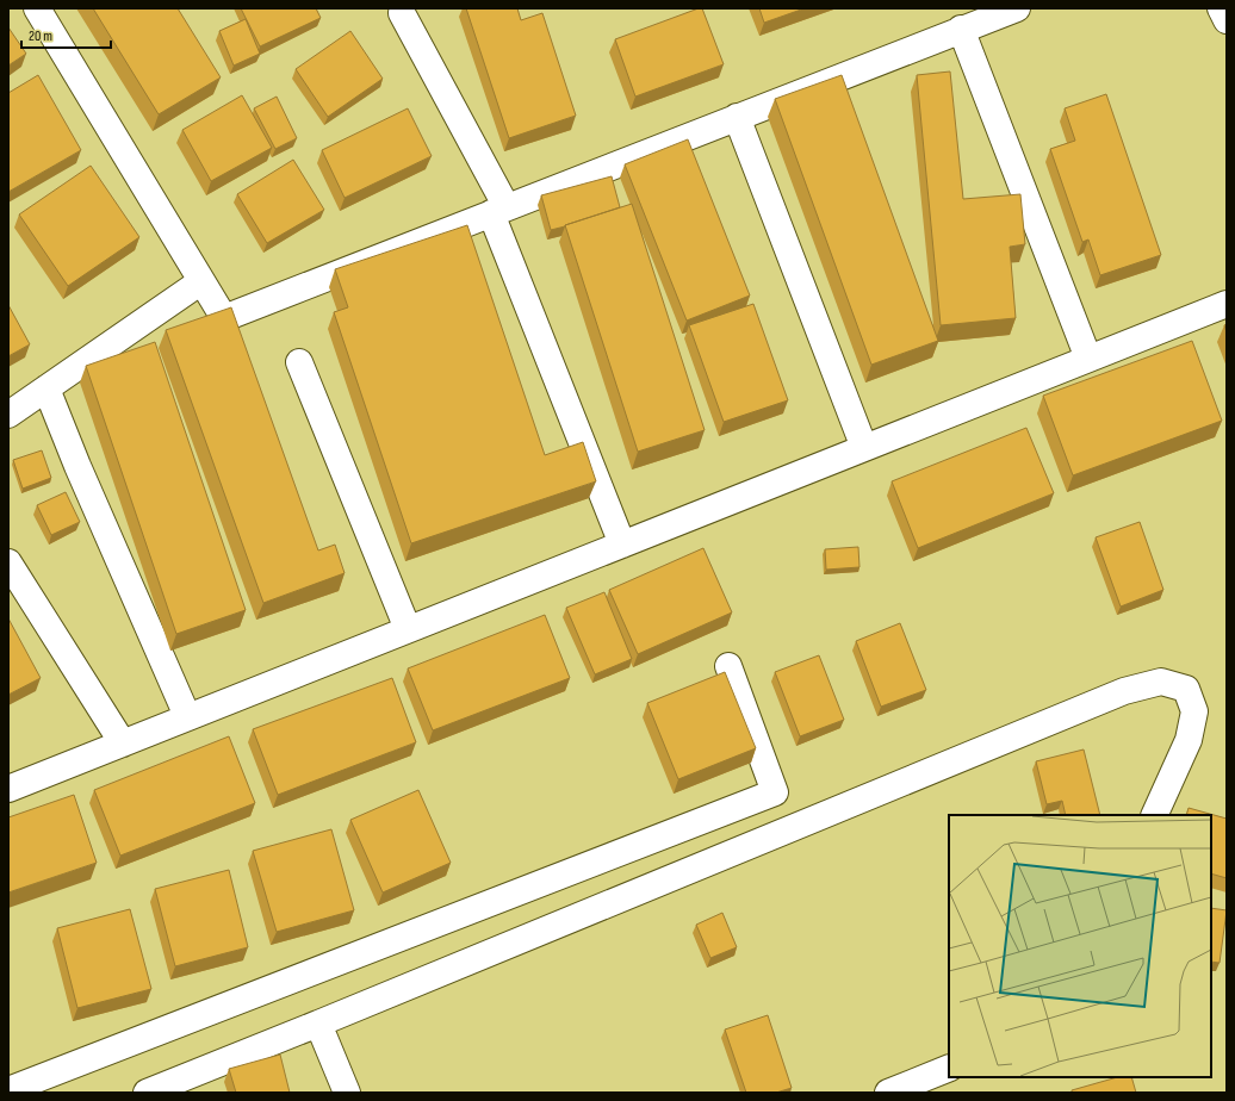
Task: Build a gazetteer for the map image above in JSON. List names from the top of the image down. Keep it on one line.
{"scale_bar":"20 m"}
